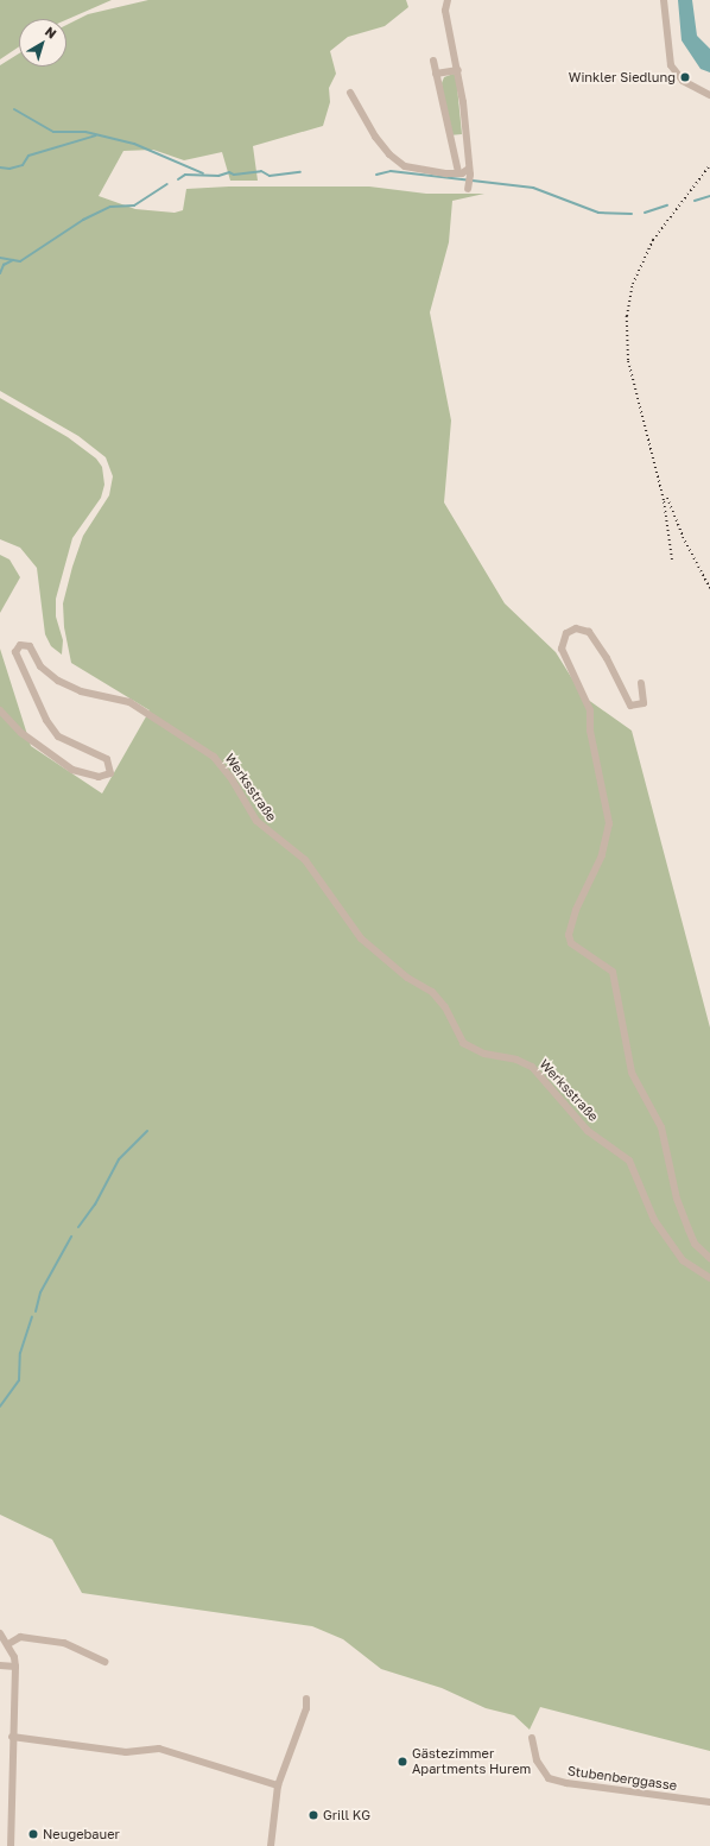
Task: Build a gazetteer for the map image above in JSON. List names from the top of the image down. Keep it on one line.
{"streets":{"street":["Werksstraße","Stubenberggasse"]},"places":["Winkler Siedlung","Gästezimmer Apartments Hurem","Grill KG","Neugebauer"],"north":"top right"}
